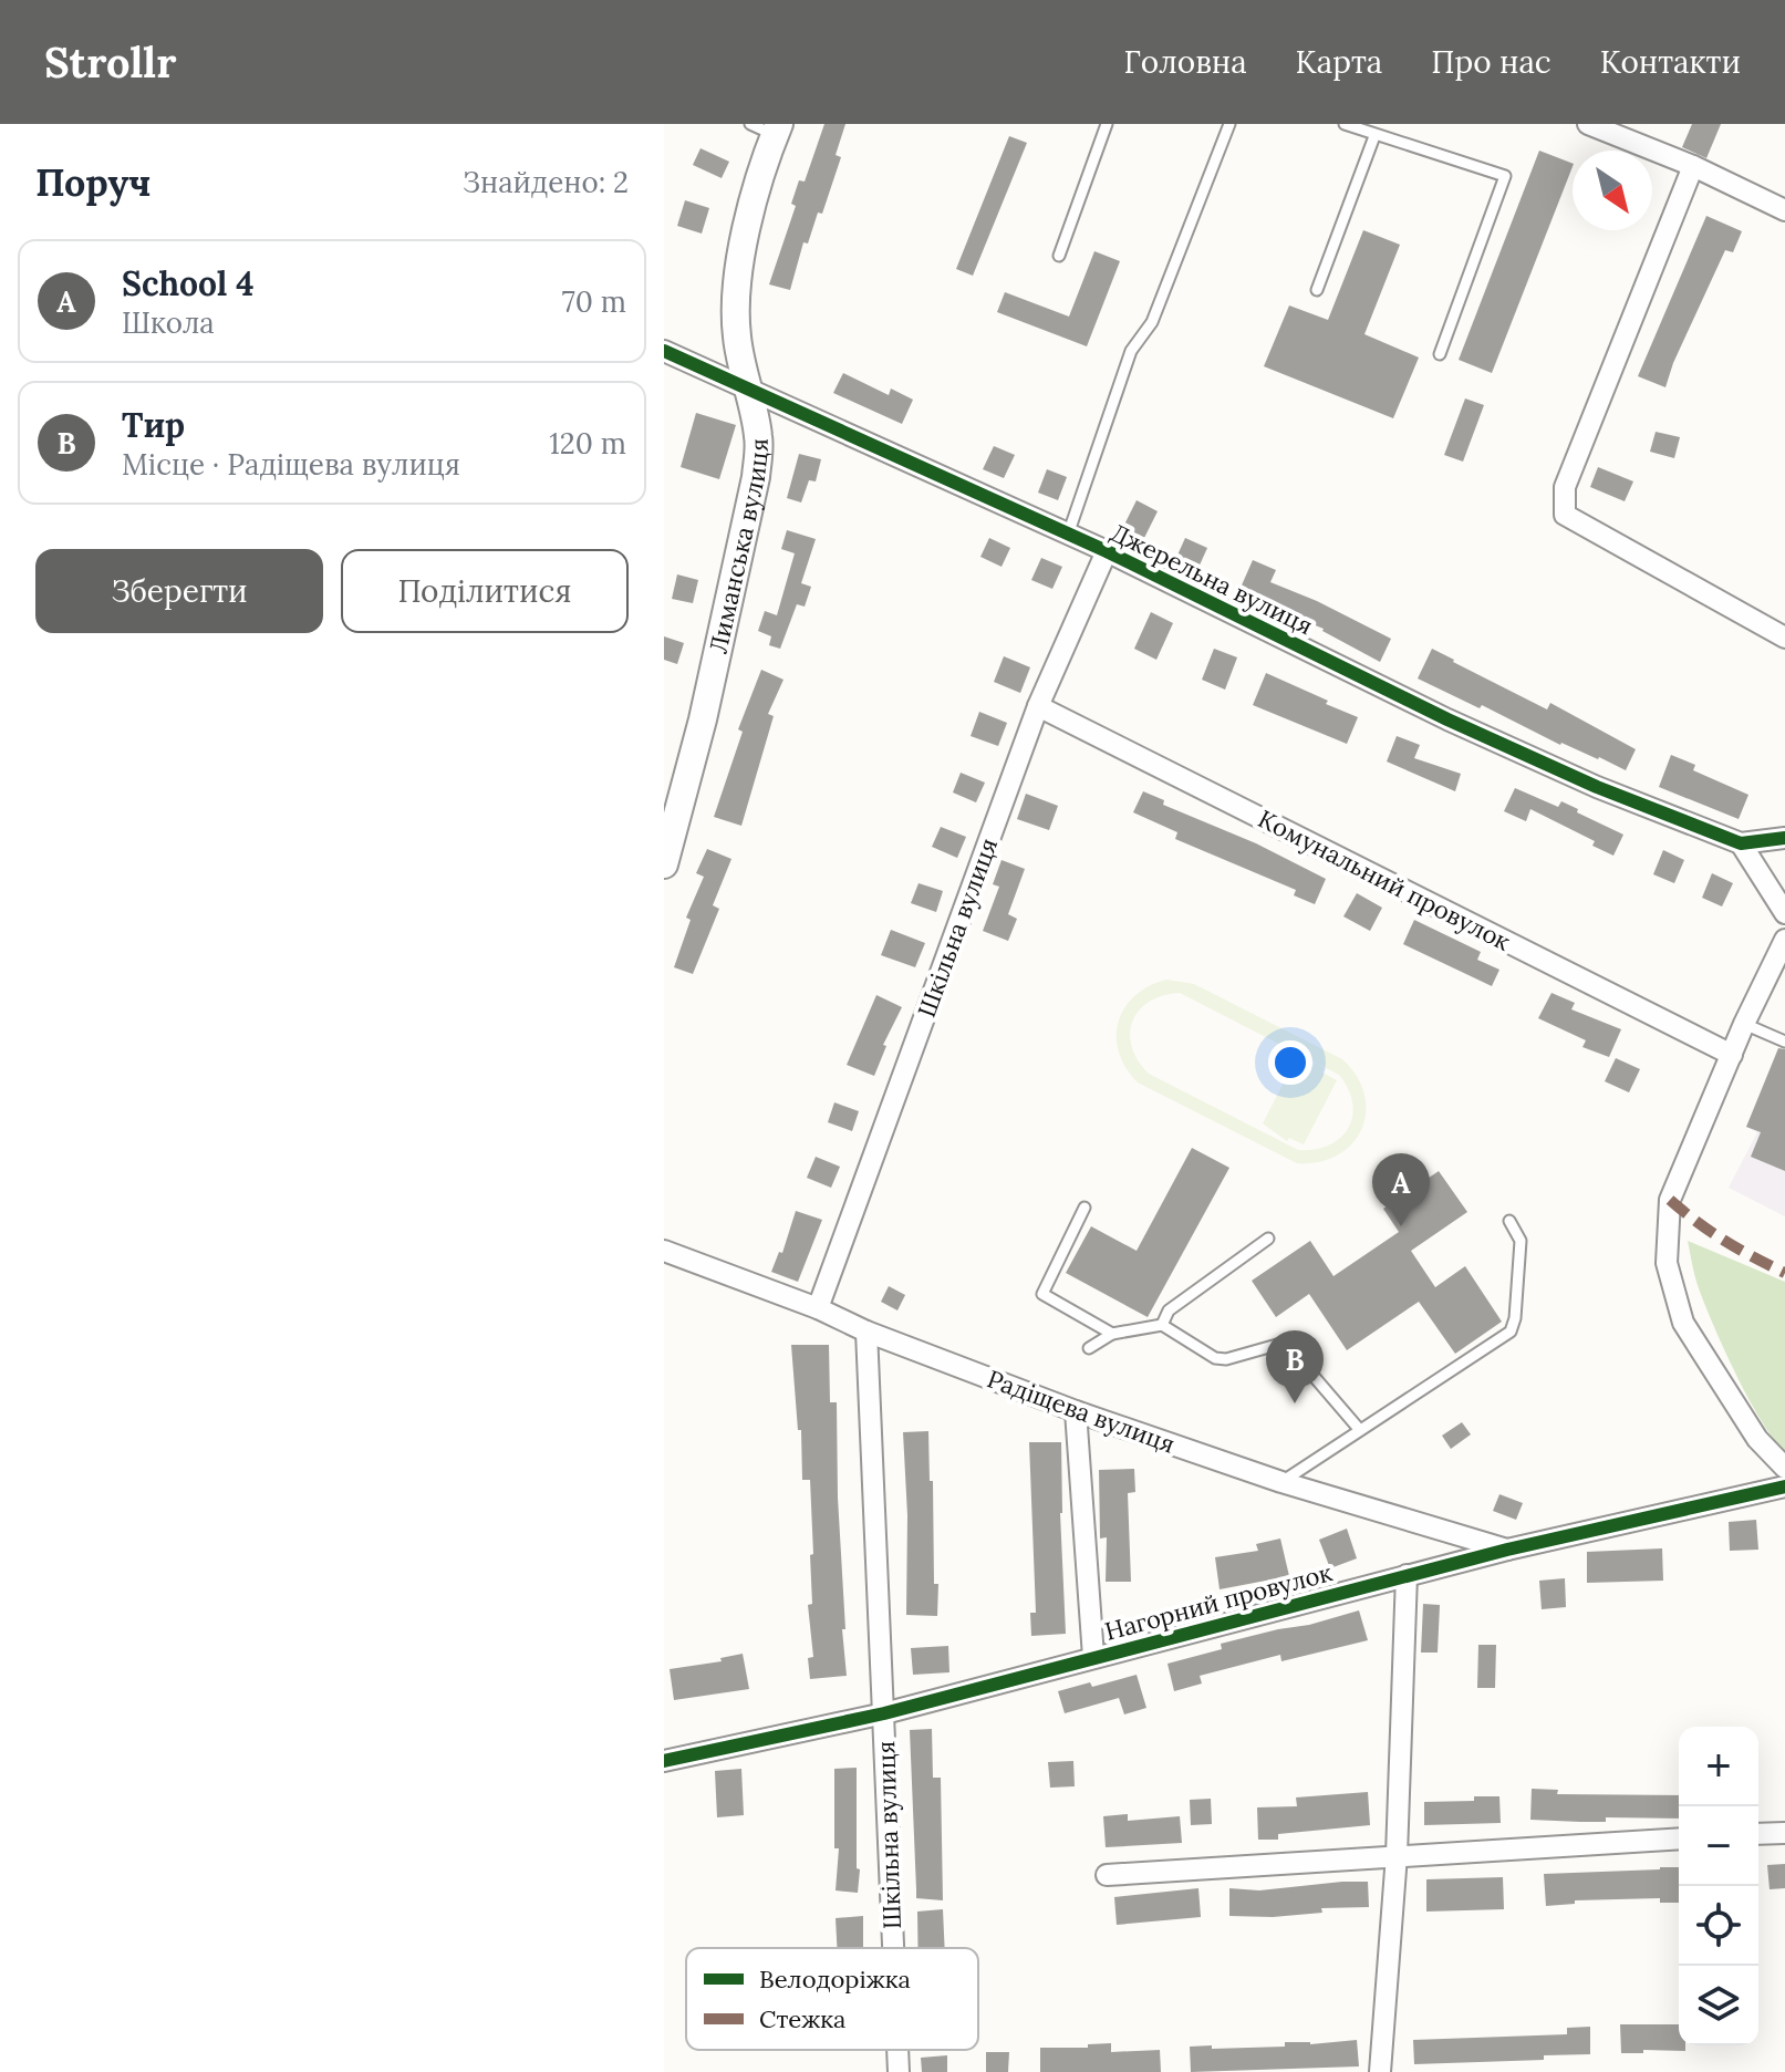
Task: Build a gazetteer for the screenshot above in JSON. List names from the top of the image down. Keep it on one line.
{"streets":{"street":["Лиманська вулиця","Джерельна вулиця","Комунальний провулок","Шкільна вулиця","Радіщева вулиця","Нагорний провулок"]},"crossings":[["Лиманська вулиця","Джерельна вулиця"],["Джерельна вулиця","Шкільна вулиця"],["Комунальний провулок","Шкільна вулиця"],["Шкільна вулиця","Радіщева вулиця"],["Шкільна вулиця","Нагорний провулок"],["Радіщева вулиця","Нагорний провулок"]],"legend":["Велодоріжка","Стежка"],"north":"bottom right","page":{"header":"Strollr","nav":["Головна","Карта","Про нас","Контакти"],"heading":["Поруч","Знайдено: 2"],"list":[{"mark":"A","name":"School 4","note":"Школа","value":"70 m"},{"mark":"B","name":"Тир","note":"Місце · Радіщева вулиця","value":"120 m"}],"buttons":["Зберегти","Поділитися"],"pins":["A","B"],"map_buttons":["+","−"]}}
